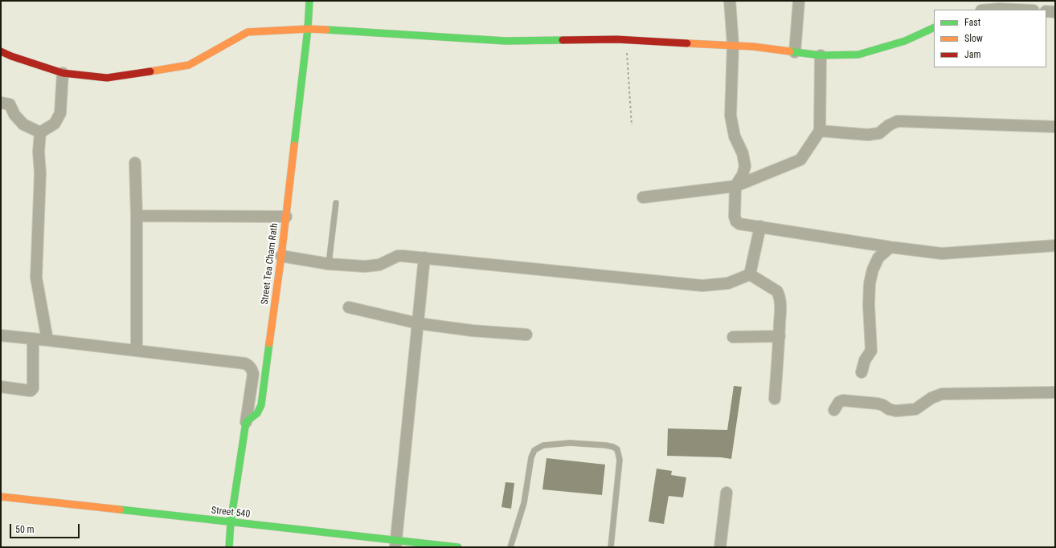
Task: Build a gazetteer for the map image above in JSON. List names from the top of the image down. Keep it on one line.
{"streets":{"street":["Street Tea Cham Rath","Street 540"]},"legend":["Fast","Slow","Jam"],"scale_bar":"50 m"}
